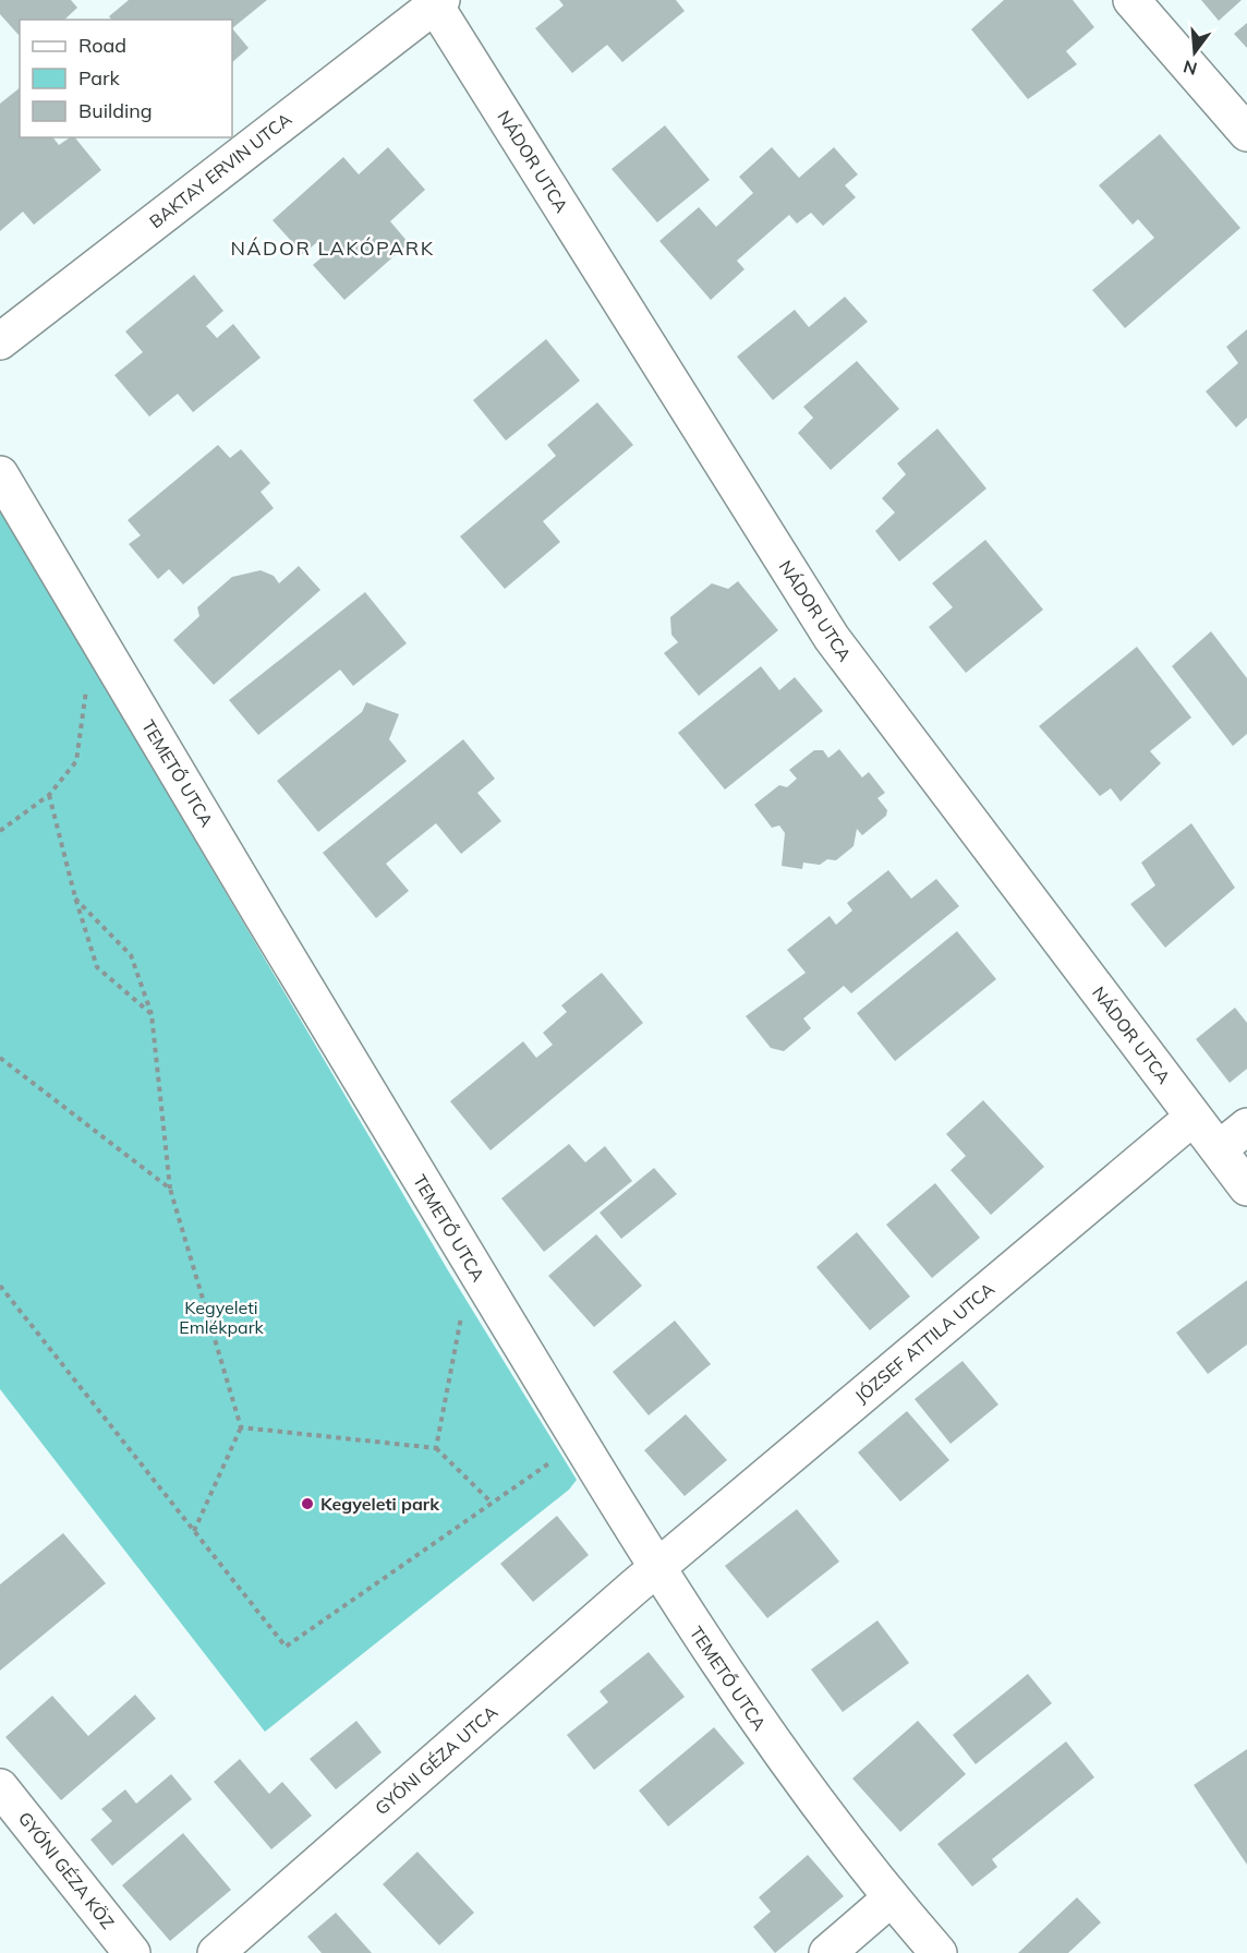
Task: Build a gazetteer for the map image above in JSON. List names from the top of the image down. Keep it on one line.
{"streets":{"street":["NÁDOR UTCA","BAKTAY ERVIN UTCA","TEMETŐ UTCA","JÓZSEF ATTILA UTCA","GYÓNI GÉZA UTCA","GYÓNI GÉZA KÖZ"]},"crossings":[["NÁDOR UTCA","BAKTAY ERVIN UTCA"],["NÁDOR UTCA","JÓZSEF ATTILA UTCA"],["TEMETŐ UTCA","JÓZSEF ATTILA UTCA"],["TEMETŐ UTCA","GYÓNI GÉZA UTCA"],["JÓZSEF ATTILA UTCA","GYÓNI GÉZA UTCA"]],"districts":["NÁDOR LAKÓPARK"],"parks":["Kegyeleti Emlékpark"],"places":["Kegyeleti park"],"legend":["Road","Park","Building"],"north":"bottom"}
